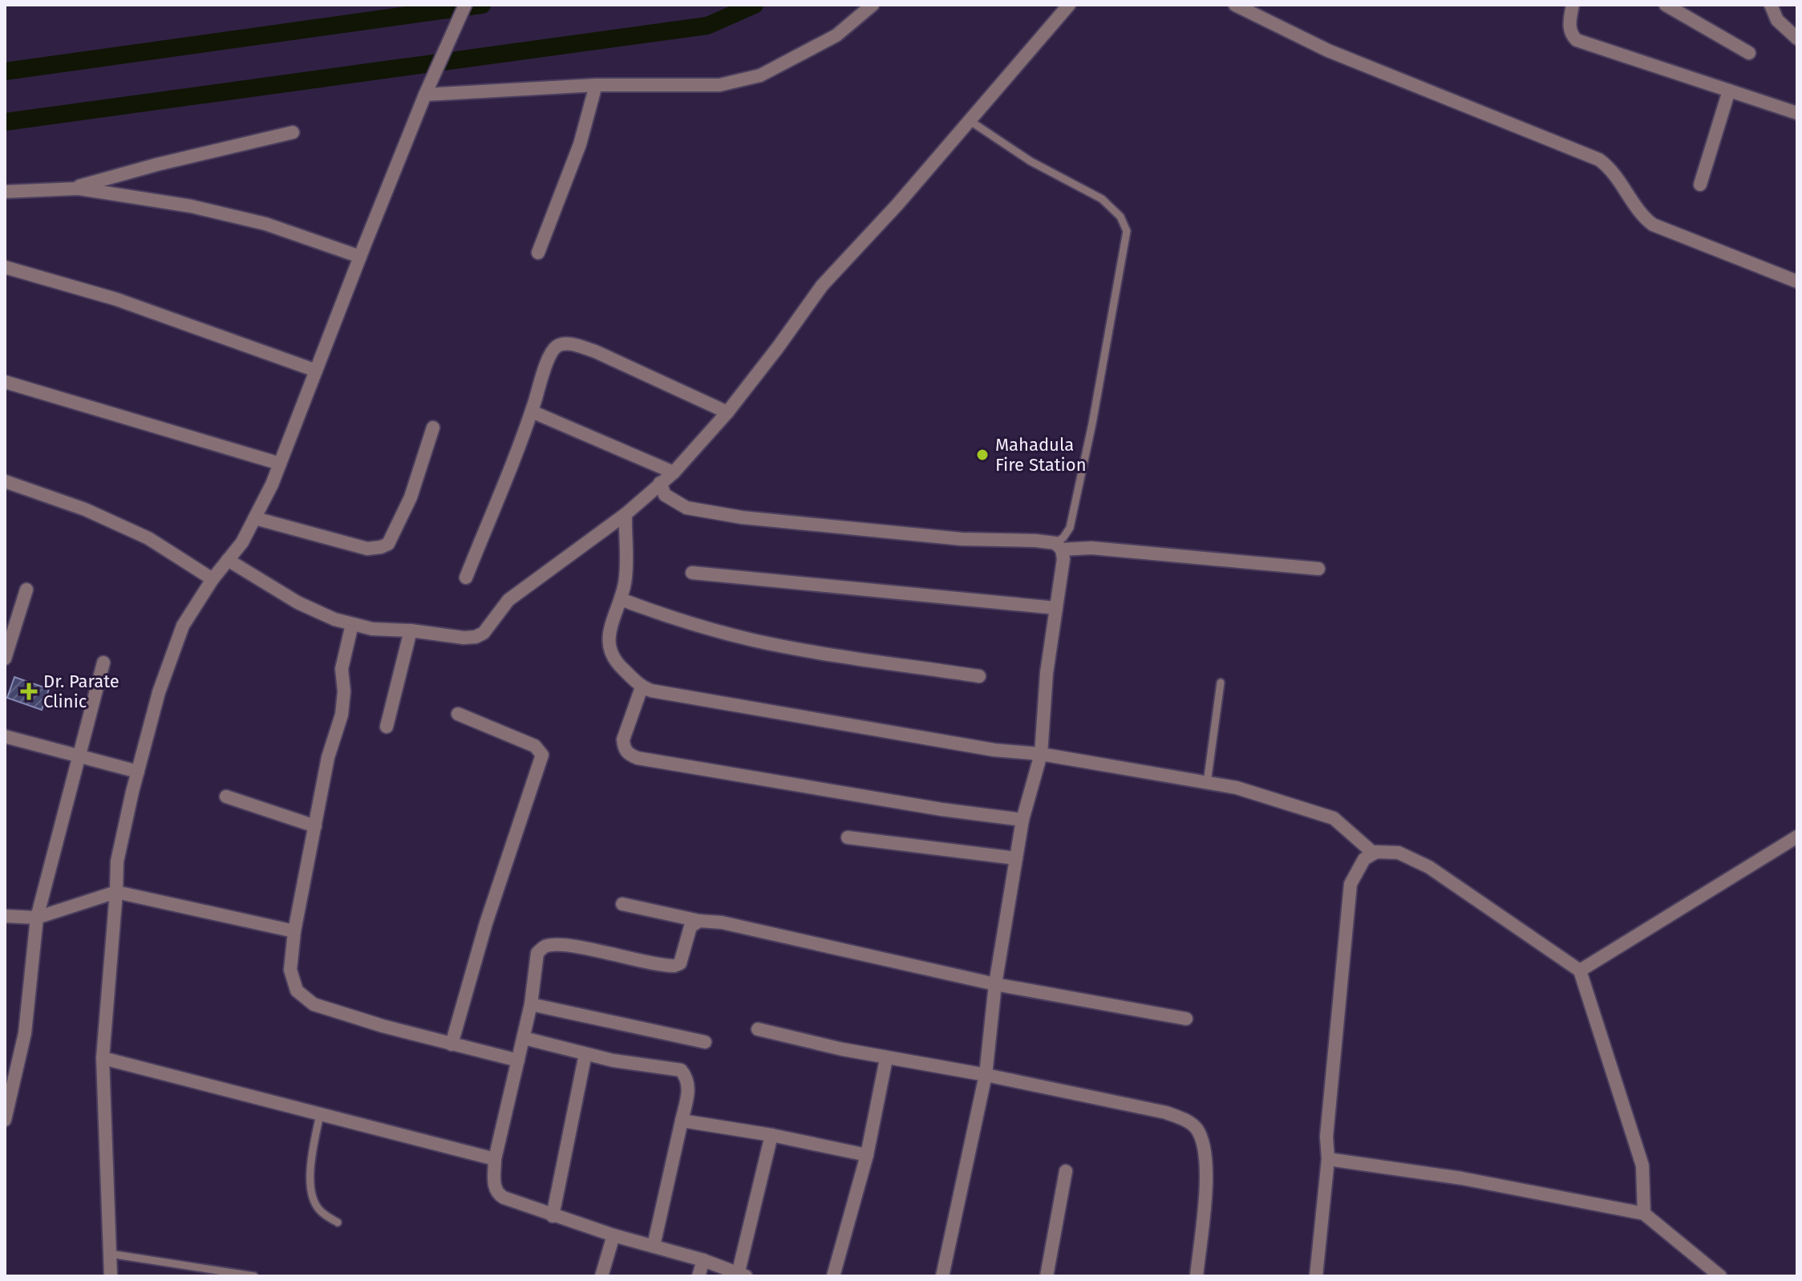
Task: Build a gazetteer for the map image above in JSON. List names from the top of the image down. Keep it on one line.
{"places":{"other":["Mahadula Fire Station"],"health":["Dr. Parate Clinic"]}}
